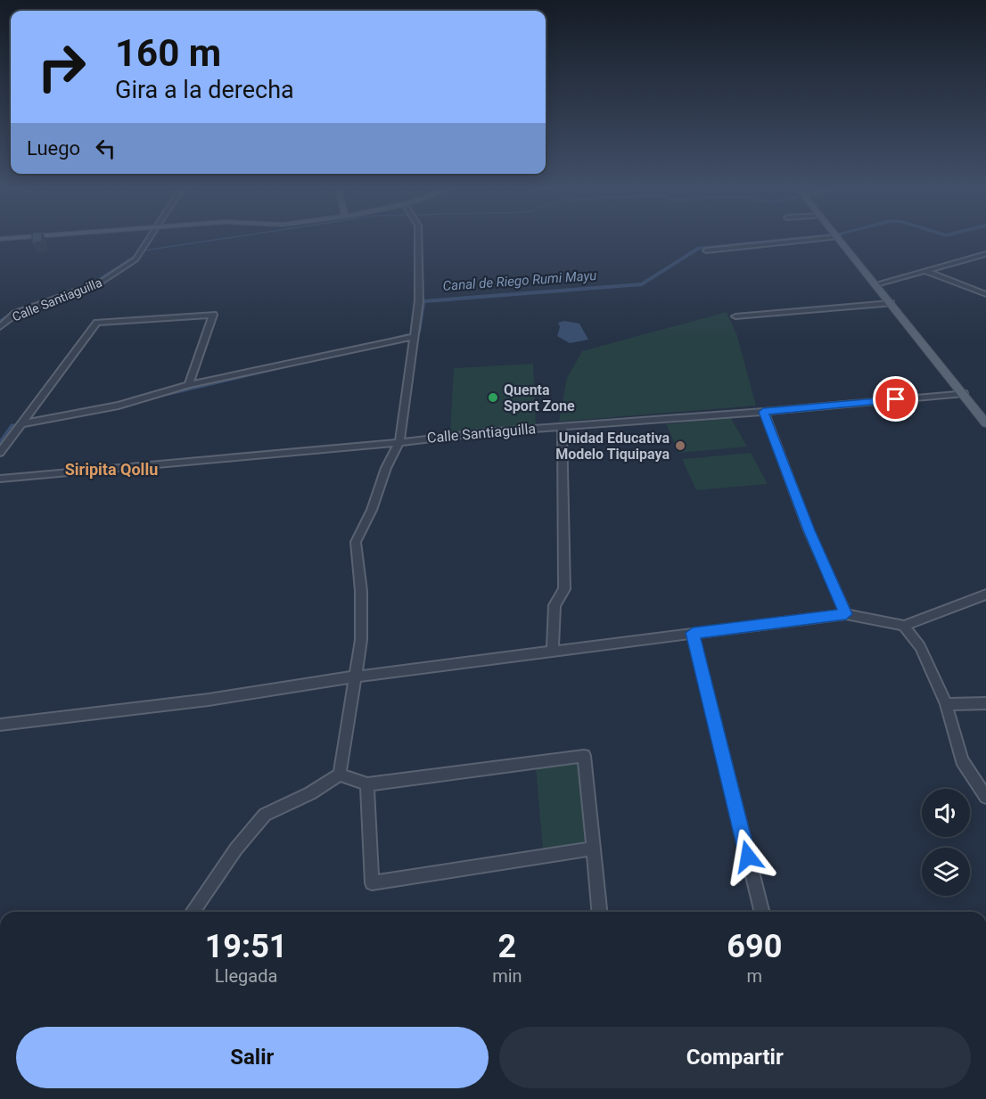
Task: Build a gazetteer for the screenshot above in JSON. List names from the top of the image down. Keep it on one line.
{"streets":{"street":["Calle Santiaguilla"]},"districts":["Siripita Qollu"],"water":["Canal de Riego Rumi Mayu"],"places":["Quenta Sport Zone","Unidad Educativa Modelo Tiquipaya"],"page":{"turn":["160 m","Gira a la derecha"],"then":"Luego","eta":["19:51","Llegada","2","min","690","m"],"buttons":["Salir","Compartir"]}}
